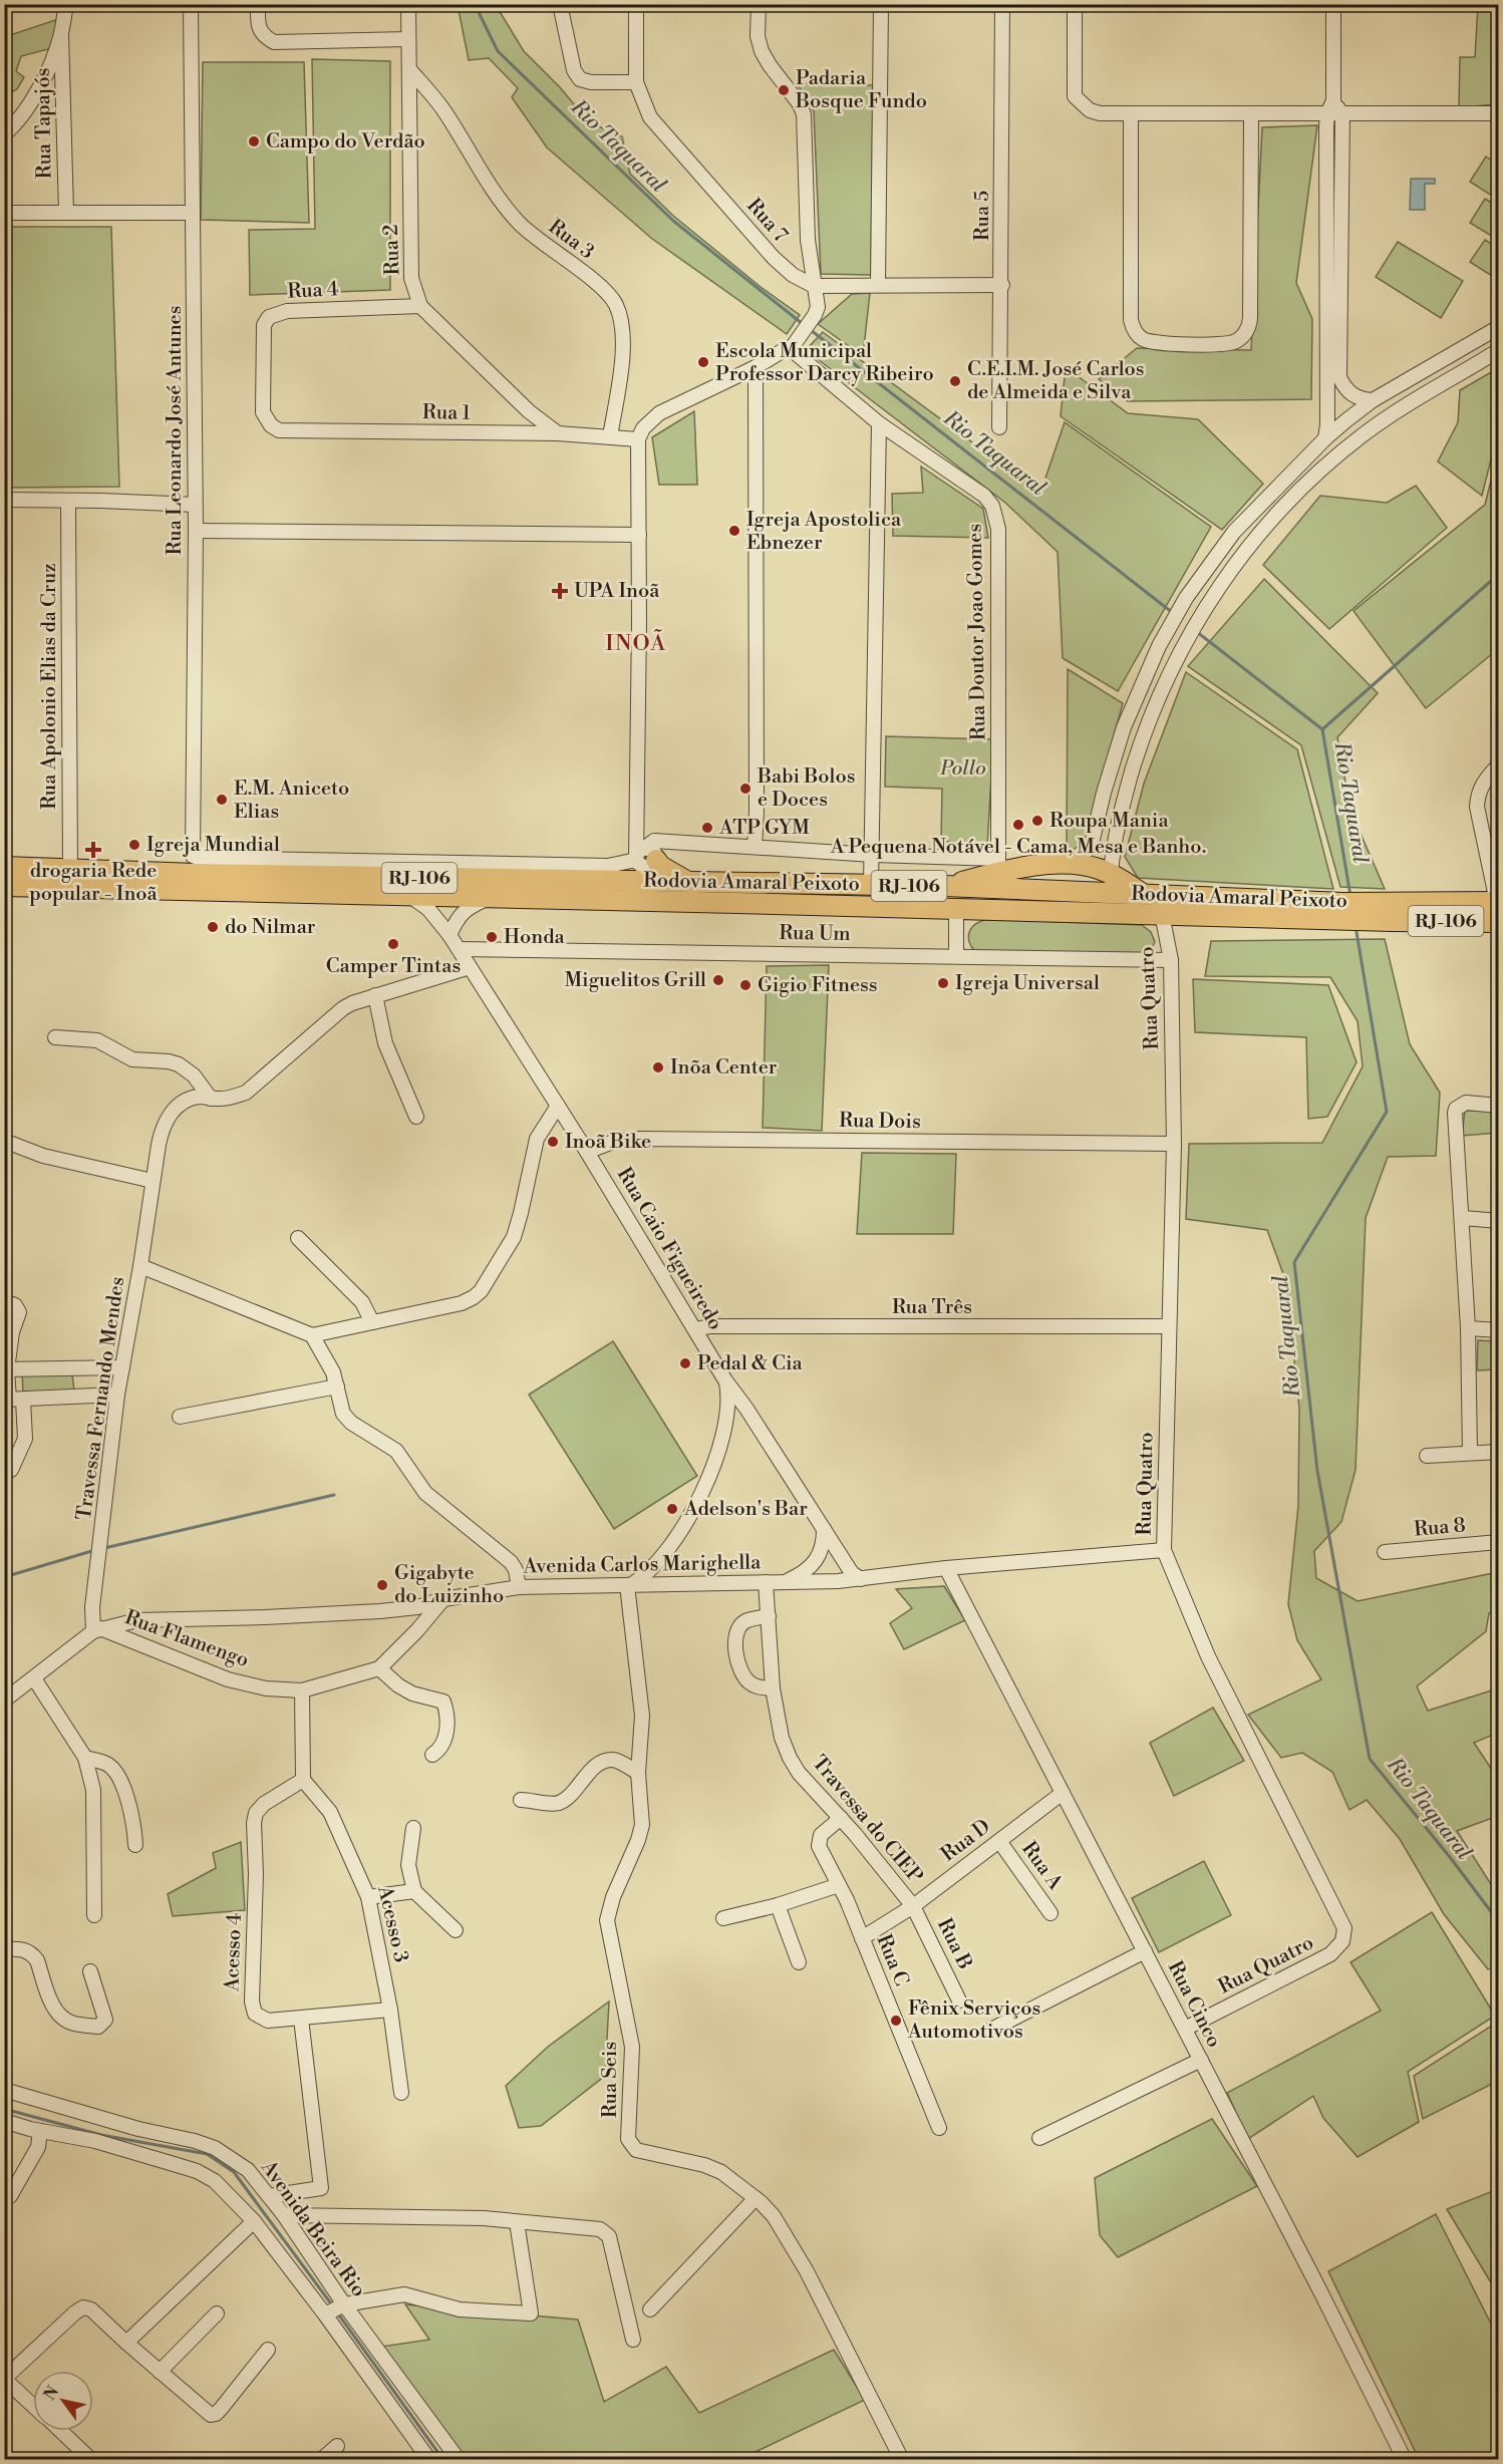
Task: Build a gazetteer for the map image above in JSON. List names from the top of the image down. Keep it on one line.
{"streets":{"highway":["RJ-106","Rodovia Amaral Peixoto"],"street":["Rua Tapajós","Rua 5","Rua 7","Rua 3","Rua 2","Rua 4","Rua 1","Rua Leonardo José Antunes","Rua Doutor Joao Gomes","Rua Apolonio Elias da Cruz","Rua Um","Rua Quatro","Rua Dois","Rua Caio Figueiredo","Rua Três","Travessa Fernando Mendes","Rua 8","Avenida Carlos Marighella","Rua Flamengo","Travessa do CIEP","Rua D","Rua A","Acesso 3","Rua B","Acesso 4","Rua C","Rua Cinco","Rua Seis","Avenida Beira Rio"]},"crossings":[["Rua 3","Rua 2"],["Rua 3","Rua 1"],["Rua 2","Rua 4"],["Rua 4","Rua 1"],["Rua Apolonio Elias da Cruz","Rodovia Amaral Peixoto"],["Rodovia Amaral Peixoto","Rua Quatro"],["Rodovia Amaral Peixoto","Rua Caio Figueiredo"],["Rua Um","Rua Quatro"],["Rua Um","Rua Caio Figueiredo"],["Rua Quatro","Rua Dois"],["Rua Quatro","Rua Três"],["Rua Quatro","Avenida Carlos Marighella"],["Rua Quatro","Rua Cinco"],["Rua Dois","Rua Caio Figueiredo"],["Rua Caio Figueiredo","Rua Três"],["Rua Caio Figueiredo","Avenida Carlos Marighella"],["Travessa Fernando Mendes","Avenida Carlos Marighella"],["Travessa Fernando Mendes","Rua Flamengo"],["Avenida Carlos Marighella","Rua Flamengo"],["Avenida Carlos Marighella","Travessa do CIEP"],["Avenida Carlos Marighella","Rua Cinco"],["Avenida Carlos Marighella","Rua Seis"],["Travessa do CIEP","Rua D"],["Travessa do CIEP","Rua B"],["Travessa do CIEP","Rua C"],["Rua D","Rua A"],["Rua D","Rua B"],["Rua D","Rua C"],["Rua D","Rua Cinco"],["Acesso 3","Acesso 4"]],"districts":["INOÃ"],"water":["Rio Taquaral"],"parks":["Pollo"],"places":{"other":["Padaria Bosque Fundo","Campo do Verdão","Escola Municipal Professor Darcy Ribeiro","C.E.I.M. José Carlos de Almeida e Silva","Igreja Apostolica Ebnezer","Babi Bolos e Doces","E.M. Aniceto Elias","Roupa Mania","A Pequena Notável - Cama, Mesa e Banho.","ATP GYM","Igreja Mundial","do Nilmar","Honda","Camper Tintas","Miguelitos Grill","Igreja Universal","Gigio Fitness","Inõa Center","Inoã Bike","Pedal & Cia","Adelson's Bar","Gigabyte do Luizinho","Fênix Serviços Automotivos"],"health":["UPA Inoã","drogaria Rede popular - Inoã"]},"north":"top left"}
